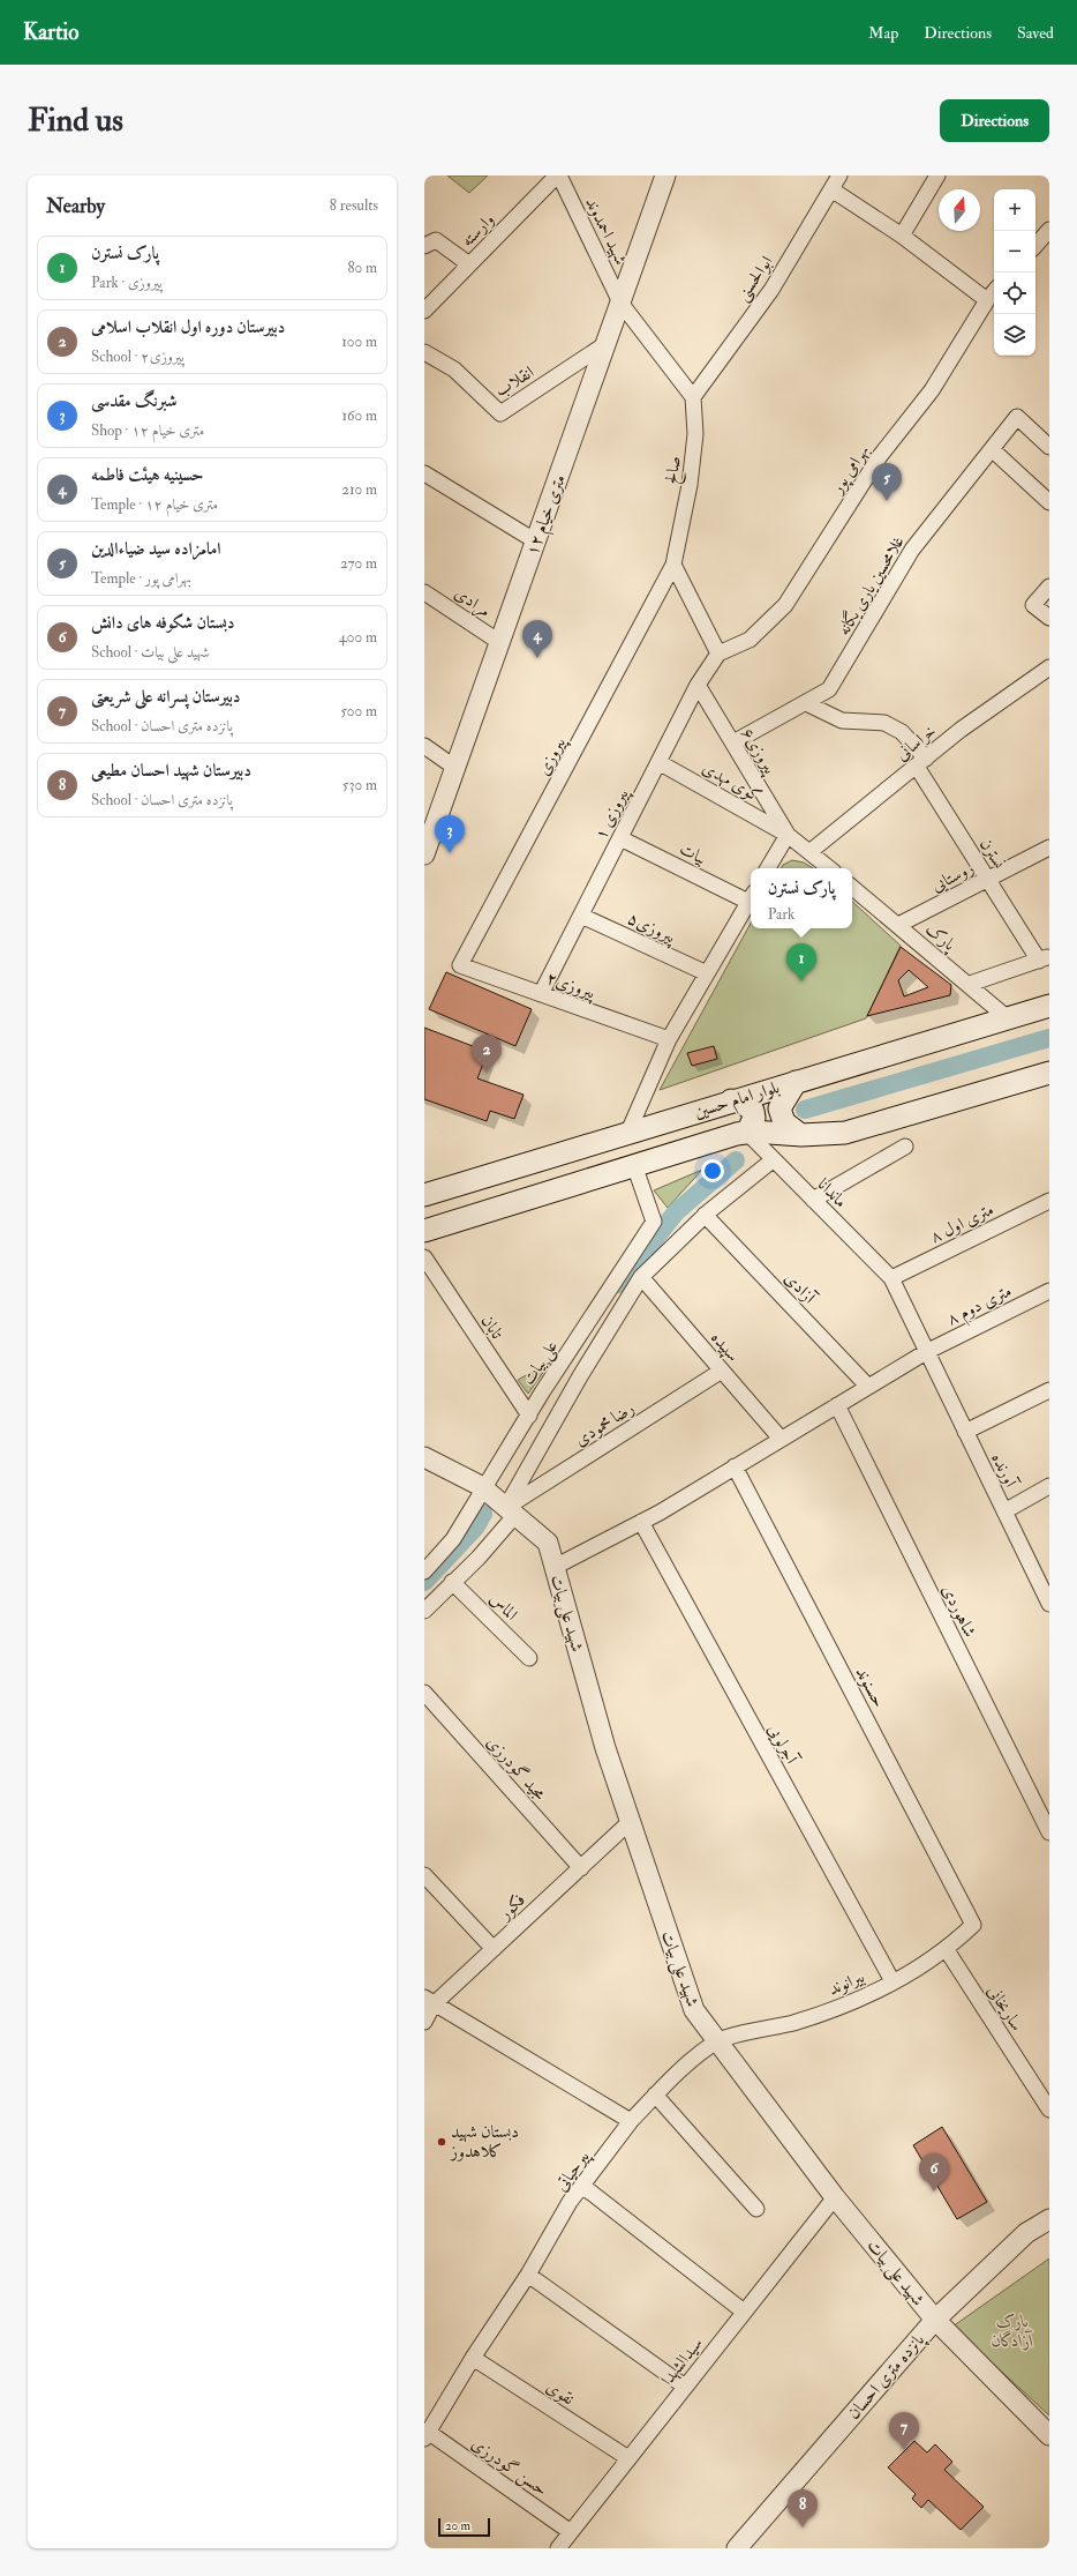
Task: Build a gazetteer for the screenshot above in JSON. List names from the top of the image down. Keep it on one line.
{"streets":{"main road":["بلوار امام حسین"],"street":["وارسته","شهید احمدوند","ابوالحسنی","انقلاب","بهرامی پور","صالح","۱۲ متری خیام","غلامحسین یاری یگانه","مرادی","خراسانی","پیروزی۶","پیروزی","کوی مهدی","پیروزی ۱","بیات","نسترن","روستایی","پیروزی۵","پارک","پیروزی۲","ماندانا","۸ متری اول","آزادی","۸ متری دوم","تابان","سپیده","علی بیات","رضا محمودی","آورنده","الماس","شاهوردی","شهید علی بیات","حسنوند","آجرلویی","مجید گودرزی","فکور","بیرانوند","ساریخانی","پیرحیاتی","سیدالشهدا","پانزده متری احسان","نقوی","حسن گودرزی"]},"crossings":[["وارسته","شهید احمدوند"],["شهید احمدوند","۱۲ متری خیام"],["ابوالحسنی","صالح"],["انقلاب","۱۲ متری خیام"],["بهرامی پور","پیروزی ۱"],["صالح","پیروزی"],["۱۲ متری خیام","مرادی"],["غلامحسین یاری یگانه","پیروزی۶"],["غلامحسین یاری یگانه","نسترن"],["خراسانی","نسترن"],["پیروزی۶","کوی مهدی"],["پیروزی۶","پیروزی ۱"],["پیروزی","پیروزی۲"],["کوی مهدی","پیروزی ۱"],["پیروزی ۱","بیات"],["پیروزی ۱","پیروزی۵"],["پیروزی ۱","پیروزی۲"],["نسترن","روستایی"],["روستایی","پارک"],["پارک","بلوار امام حسین"],["بلوار امام حسین","ماندانا"],["بلوار امام حسین","علی بیات"],["ماندانا","۸ متری اول"],["ماندانا","۸ متری دوم"],["ماندانا","آورنده"],["۸ متری دوم","آورنده"],["تابان","علی بیات"],["سپیده","رضا محمودی"],["علی بیات","شهید علی بیات"],["رضا محمودی","شهید علی بیات"],["شهید علی بیات","فکور"],["شهید علی بیات","بیرانوند"],["شهید علی بیات","پیرحیاتی"],["شهید علی بیات","سیدالشهدا"],["شهید علی بیات","پانزده متری احسان"],["حسنوند","بیرانوند"],["آجرلویی","بیرانوند"],["مجید گودرزی","فکور"],["بیرانوند","ساریخانی"],["بیرانوند","پیرحیاتی"],["پیرحیاتی","نقوی"],["پیرحیاتی","حسن گودرزی"],["سیدالشهدا","نقوی"],["سیدالشهدا","حسن گودرزی"]],"parks":["پارک آزادگان"],"places":["دبستان شهید کلاهدوز"],"scale_bar":"20 m","north":"top","page":{"header":"Kartio","nav":["Map","Directions","Saved"],"buttons":"Directions","title":"Find us","heading":["Nearby","8 results"],"map_buttons":["+","−"],"list":[{"mark":"1","name":"پارک نسترن","note":"Park · پیروزی","value":"80 m"},{"mark":"2","name":"دبیرستان دوره اول انقلاب اسلامی","note":"School · پیروزی۲","value":"100 m"},{"mark":"3","name":"شبرنگ مقدسی","note":"Shop · ۱۲ متری خیام","value":"160 m"},{"mark":"4","name":"حسینیه هیئت فاطمه","note":"Temple · ۱۲ متری خیام","value":"210 m"},{"mark":"5","name":"امامزاده سید ضیاءالدین","note":"Temple · بهرامی پور","value":"270 m"},{"mark":"6","name":"دبستان شکوفه های دانش","note":"School · شهید علی بیات","value":"400 m"},{"mark":"7","name":"دبیرستان پسرانه علی شریعتی","note":"School · پانزده متری احسان","value":"500 m"},{"mark":"8","name":"دبیرستان شهید احسان مطیعی","note":"School · پانزده متری احسان","value":"530 m"}],"pins":["5","4","3","1","2","6","7","8"],"popup":["پارک نسترن","Park"],"scale":"20 m"}}
